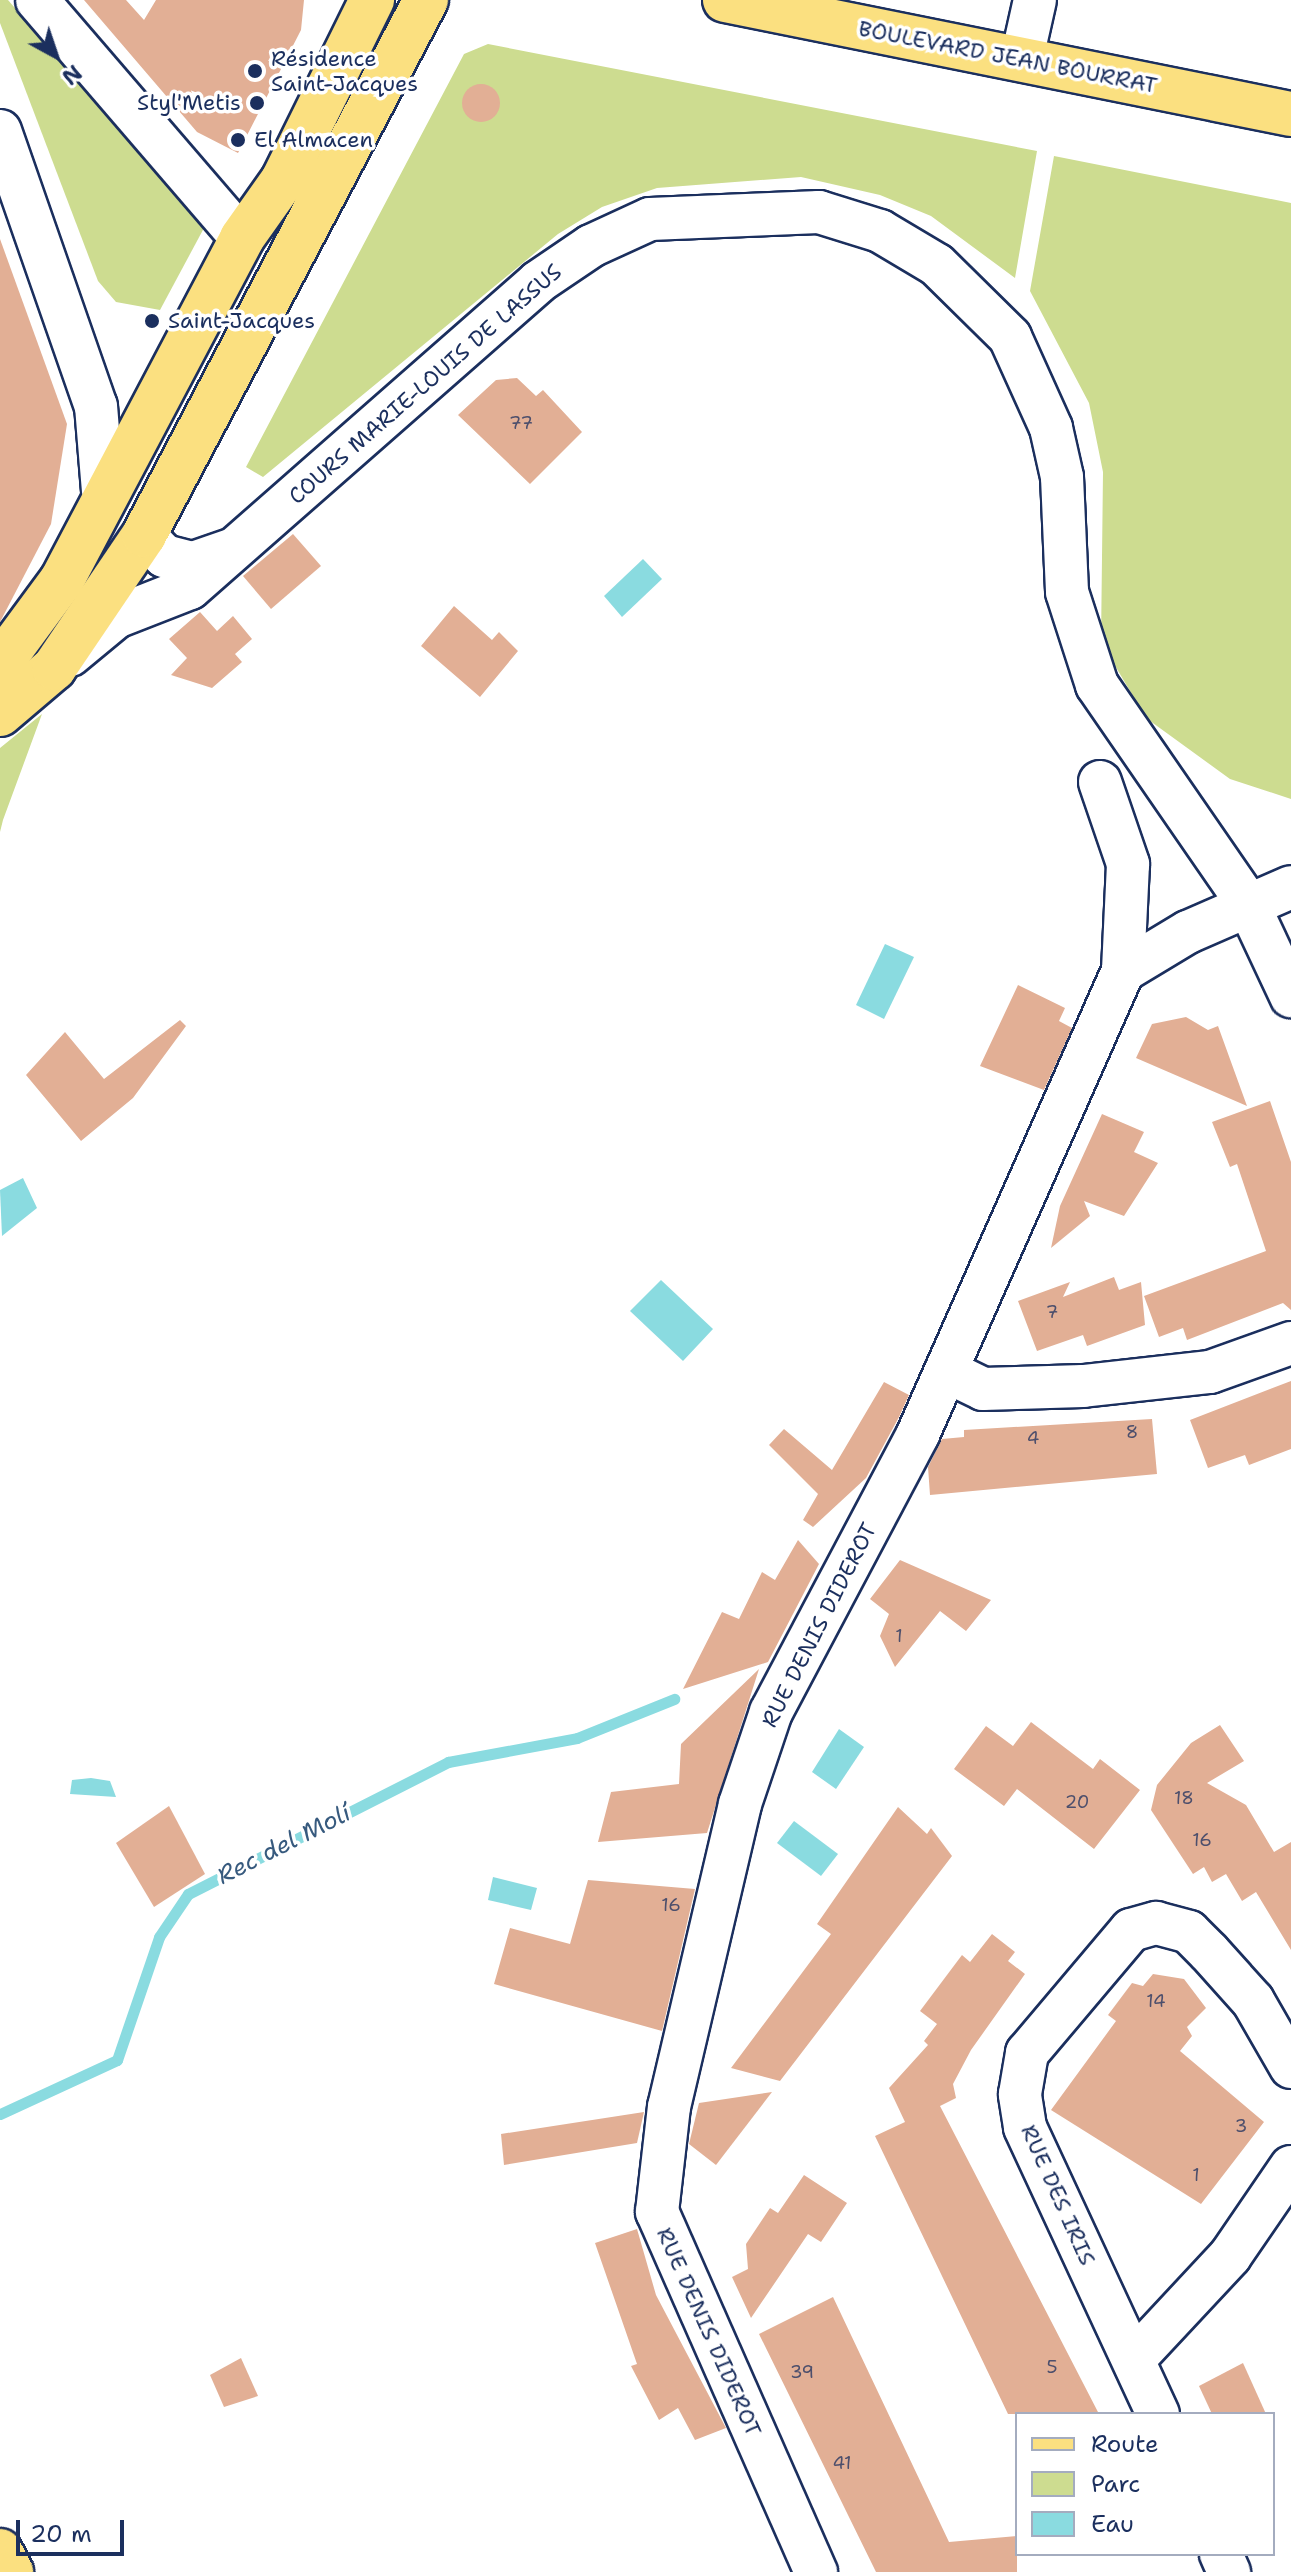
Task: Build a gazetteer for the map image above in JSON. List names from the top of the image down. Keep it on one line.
{"streets":{"main road":["BOULEVARD JEAN BOURRAT"],"street":["COURS MARIE-LOUIS DE LASSUS","RUE DENIS DIDEROT","RUE DES IRIS"]},"water":["Rec del Molí"],"places":["Résidence Saint-Jacques","Styl'Metis","El Almacen","Saint-Jacques"],"house_numbers":["77","7","8","4","1","18","20","16","16","14","3","1","5","39","41"],"legend":["Route","Parc","Eau"],"scale_bar":"20 m","north":"bottom right"}
